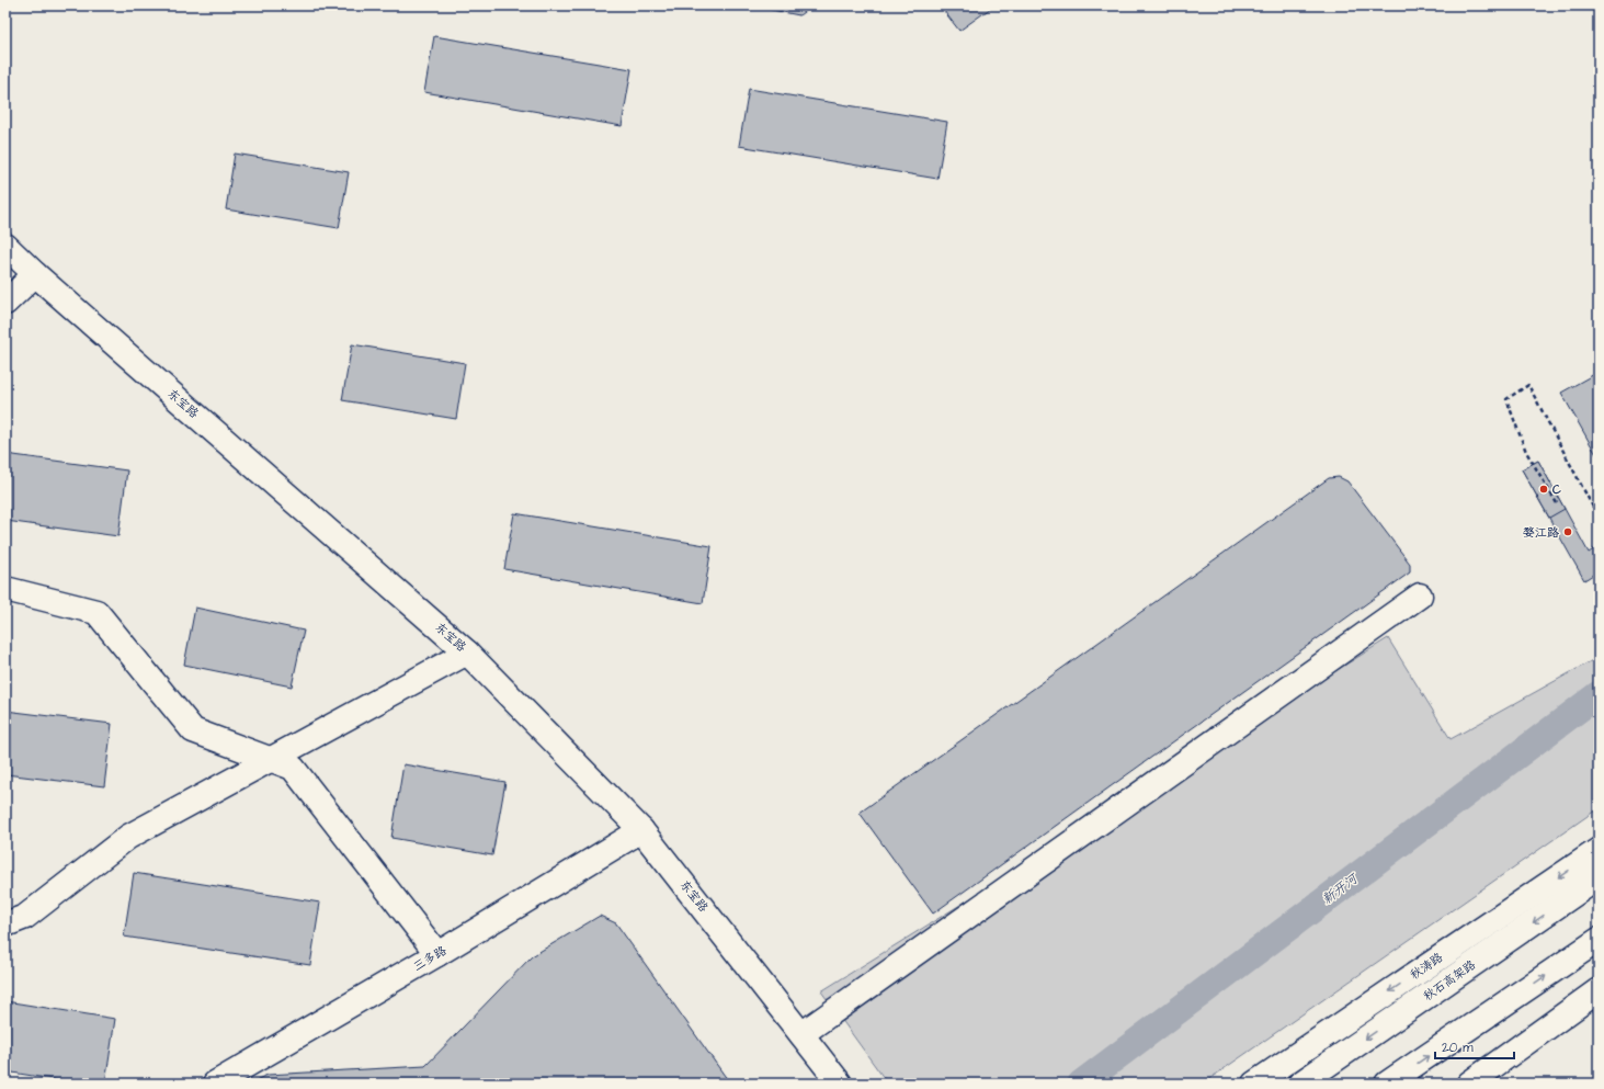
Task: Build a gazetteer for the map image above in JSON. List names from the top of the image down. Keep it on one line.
{"streets":{"main road":["东宝路","三多路","秋涛路","秋石高架路"]},"crossings":[["东宝路","三多路"]],"water":["新开河"],"places":["C","婺江路"],"scale_bar":"20 m"}
